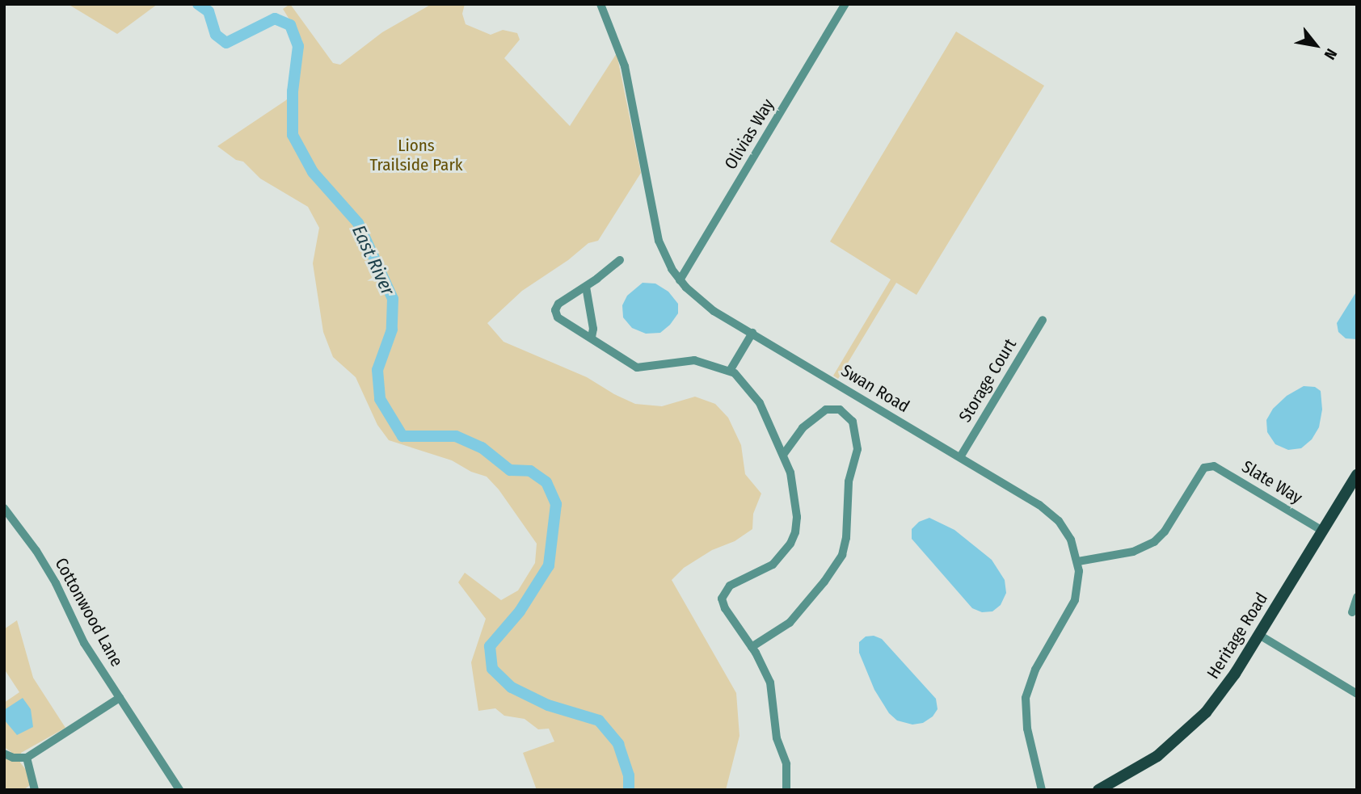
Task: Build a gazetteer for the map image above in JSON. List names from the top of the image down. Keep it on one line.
{"streets":{"main road":["Heritage Road"],"street":["Olivias Way","Storage Court","Swan Road","Slate Way","Cottonwood Lane"]},"crossings":[["Olivias Way","Swan Road"],["Storage Court","Swan Road"],["Swan Road","Slate Way"],["Slate Way","Heritage Road"]],"water":["East River"],"parks":["Lions Trailside Park"],"north":"bottom right"}
